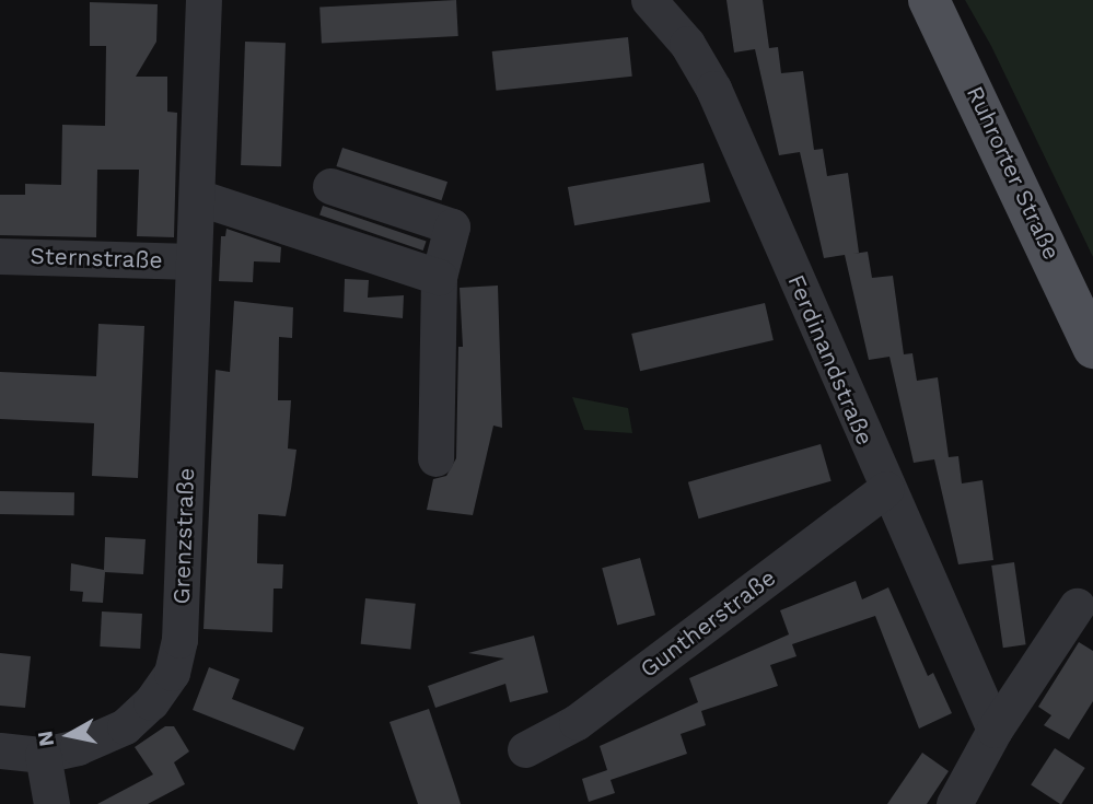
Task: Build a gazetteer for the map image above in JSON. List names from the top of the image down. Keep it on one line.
{"streets":{"main road":["Ruhrorter Straße"],"street":["Sternstraße","Ferdinandstraße","Grenzstraße","Guntherstraße"]},"crossings":[["Sternstraße","Grenzstraße"],["Ferdinandstraße","Guntherstraße"]],"north":"left"}
